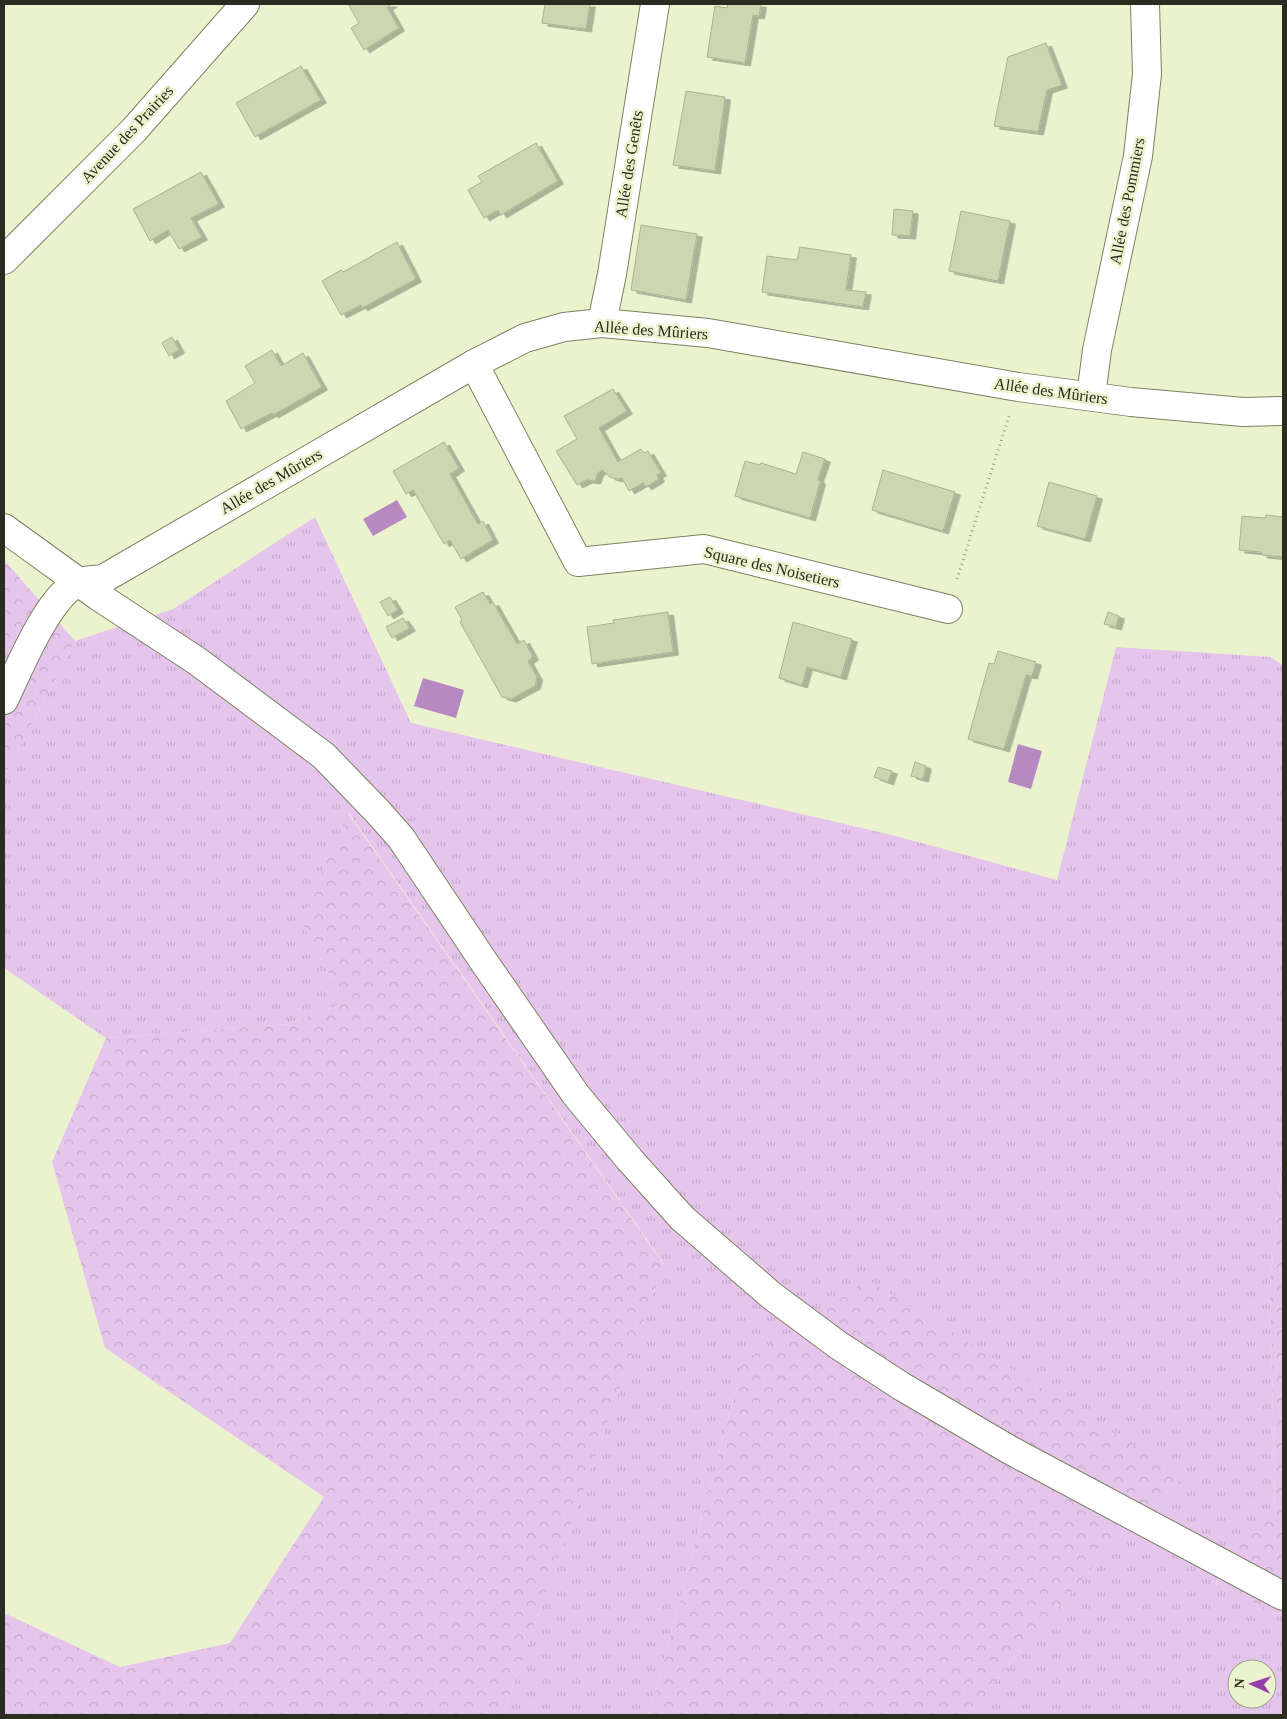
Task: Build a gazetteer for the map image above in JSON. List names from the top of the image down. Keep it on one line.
{"streets":{"street":["Avenue des Prairies","Allée des Genêts","Allée des Pommiers","Allée des Mûriers","Square des Noisetiers"]},"crossings":[["Allée des Genêts","Allée des Mûriers"],["Allée des Pommiers","Allée des Mûriers"],["Allée des Mûriers","Square des Noisetiers"]],"north":"left"}
